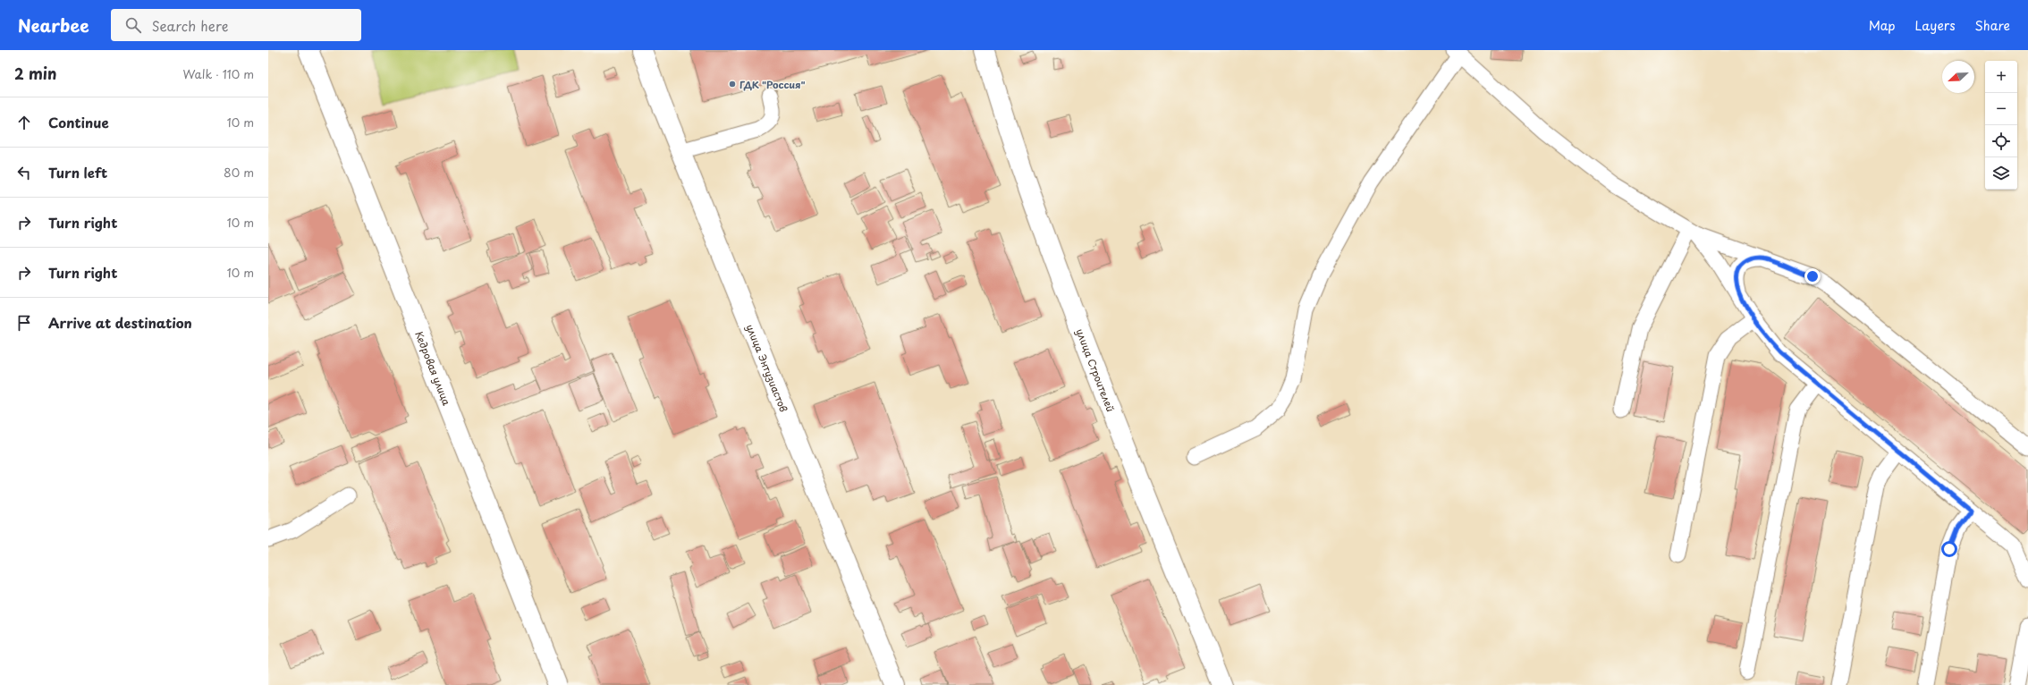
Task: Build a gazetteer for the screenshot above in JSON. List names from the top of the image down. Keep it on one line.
{"streets":{"street":["Кедровая улица","улица Энтузиастов","улица Строителей"]},"places":["ГДК \"Россия\""],"north":"bottom left","page":{"header":"Nearbee","search":"Search here","nav":["Map","Layers","Share"],"heading":["2 min","Walk · 110 m"],"map_buttons":["+","−"],"list":[["Continue","10 m"],["Turn left","80 m"],["Turn right","10 m"],["Turn right","10 m"],"Arrive at destination"]}}
